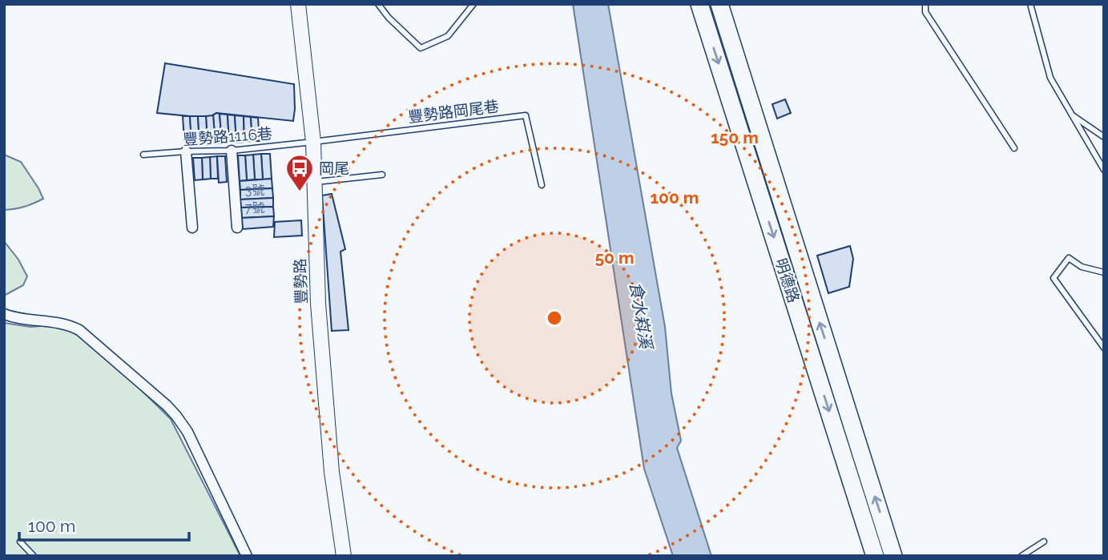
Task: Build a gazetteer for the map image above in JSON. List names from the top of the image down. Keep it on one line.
{"streets":{"main road":["明德路"],"street":["豐勢路"],"lane":["豐勢路岡尾巷","豐勢路1116巷"]},"crossings":[["豐勢路岡尾巷","豐勢路1116巷"],["豐勢路岡尾巷","豐勢路"],["豐勢路1116巷","豐勢路"]],"water":["食水嵙溪"],"places":{"bus stop":["岡尾"]},"house_numbers":["3號","7號"],"scale_bar":"100 m","rings":["150 m","100 m","50 m"]}
